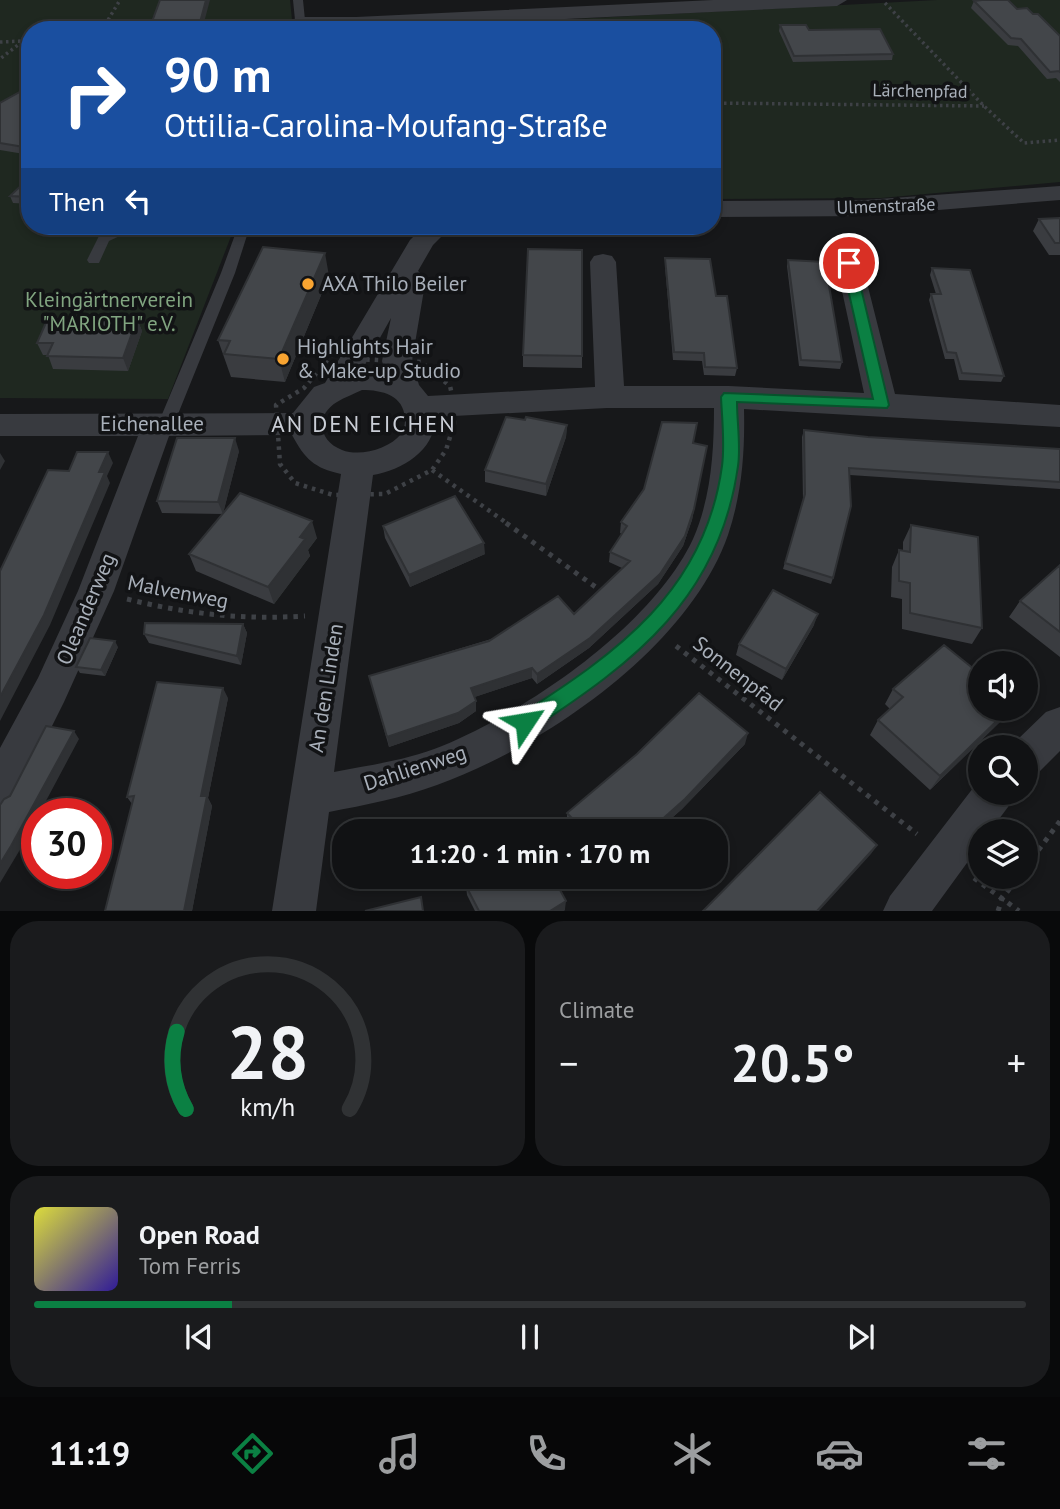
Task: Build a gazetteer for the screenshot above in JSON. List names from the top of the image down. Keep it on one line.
{"streets":{"street":["Ulmenstraße","Eichenallee","Oleanderweg","An den Linden","Dahlienweg"],"path":["Lärchenpfad","Malvenweg","Sonnenpfad"]},"crossings":[["Eichenallee","Oleanderweg"],["Malvenweg","Oleanderweg"],["Malvenweg","An den Linden"],["Sonnenpfad","Dahlienweg"],["An den Linden","Dahlienweg"]],"districts":["AN DEN EICHEN"],"parks":["Kleingärtnerverein \"MARIOTH\" e.V."],"places":["AXA Thilo Beiler","Highlights Hair & Make-up Studio"],"page":{"turn":["90 m","Ottilia-Carolina-Moufang-Straße"],"then":"Then","limit":"30","trip":"11:20 · 1 min · 170 m","tile":"Climate","heat":["−","20.5°","+"],"song":["Open Road","Tom Ferris"],"tabs":"11:19","gauge":["28","km/h"]}}
